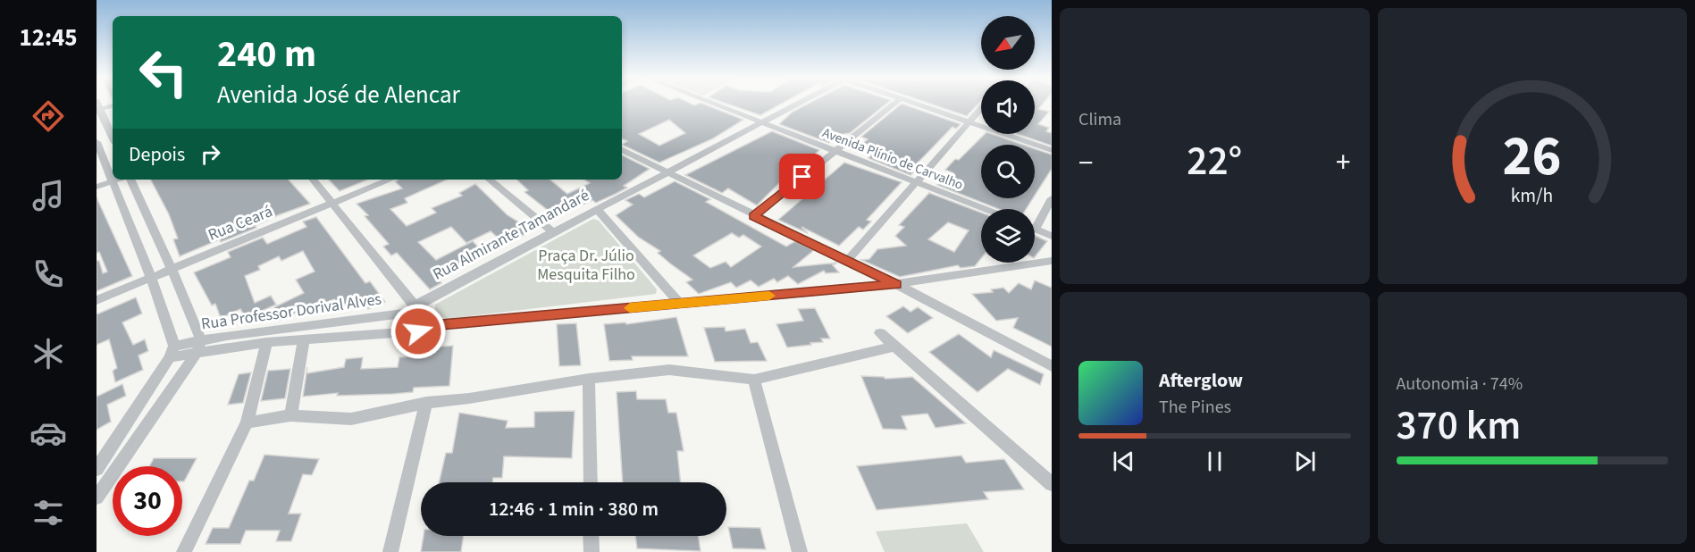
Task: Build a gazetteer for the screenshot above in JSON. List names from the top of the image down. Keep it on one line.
{"streets":{"street":["Avenida Plínio de Carvalho","Rua Ceará","Rua Almirante Tamandaré","Rua Professor Dorival Alves"]},"crossings":[["Avenida Plínio de Carvalho","Rua Almirante Tamandaré"],["Rua Almirante Tamandaré","Rua Professor Dorival Alves"]],"parks":["Praça Dr. Júlio Mesquita Filho"],"north":"bottom left","page":{"tabs":"12:45","tile":["Clima",["Autonomia · 74%","370 km"]],"turn":["240 m","Avenida José de Alencar"],"then":"Depois","heat":["−","22°","+"],"song":["Afterglow","The Pines"],"limit":"30","trip":"12:46 · 1 min · 380 m","gauge":["26","km/h"]}}
